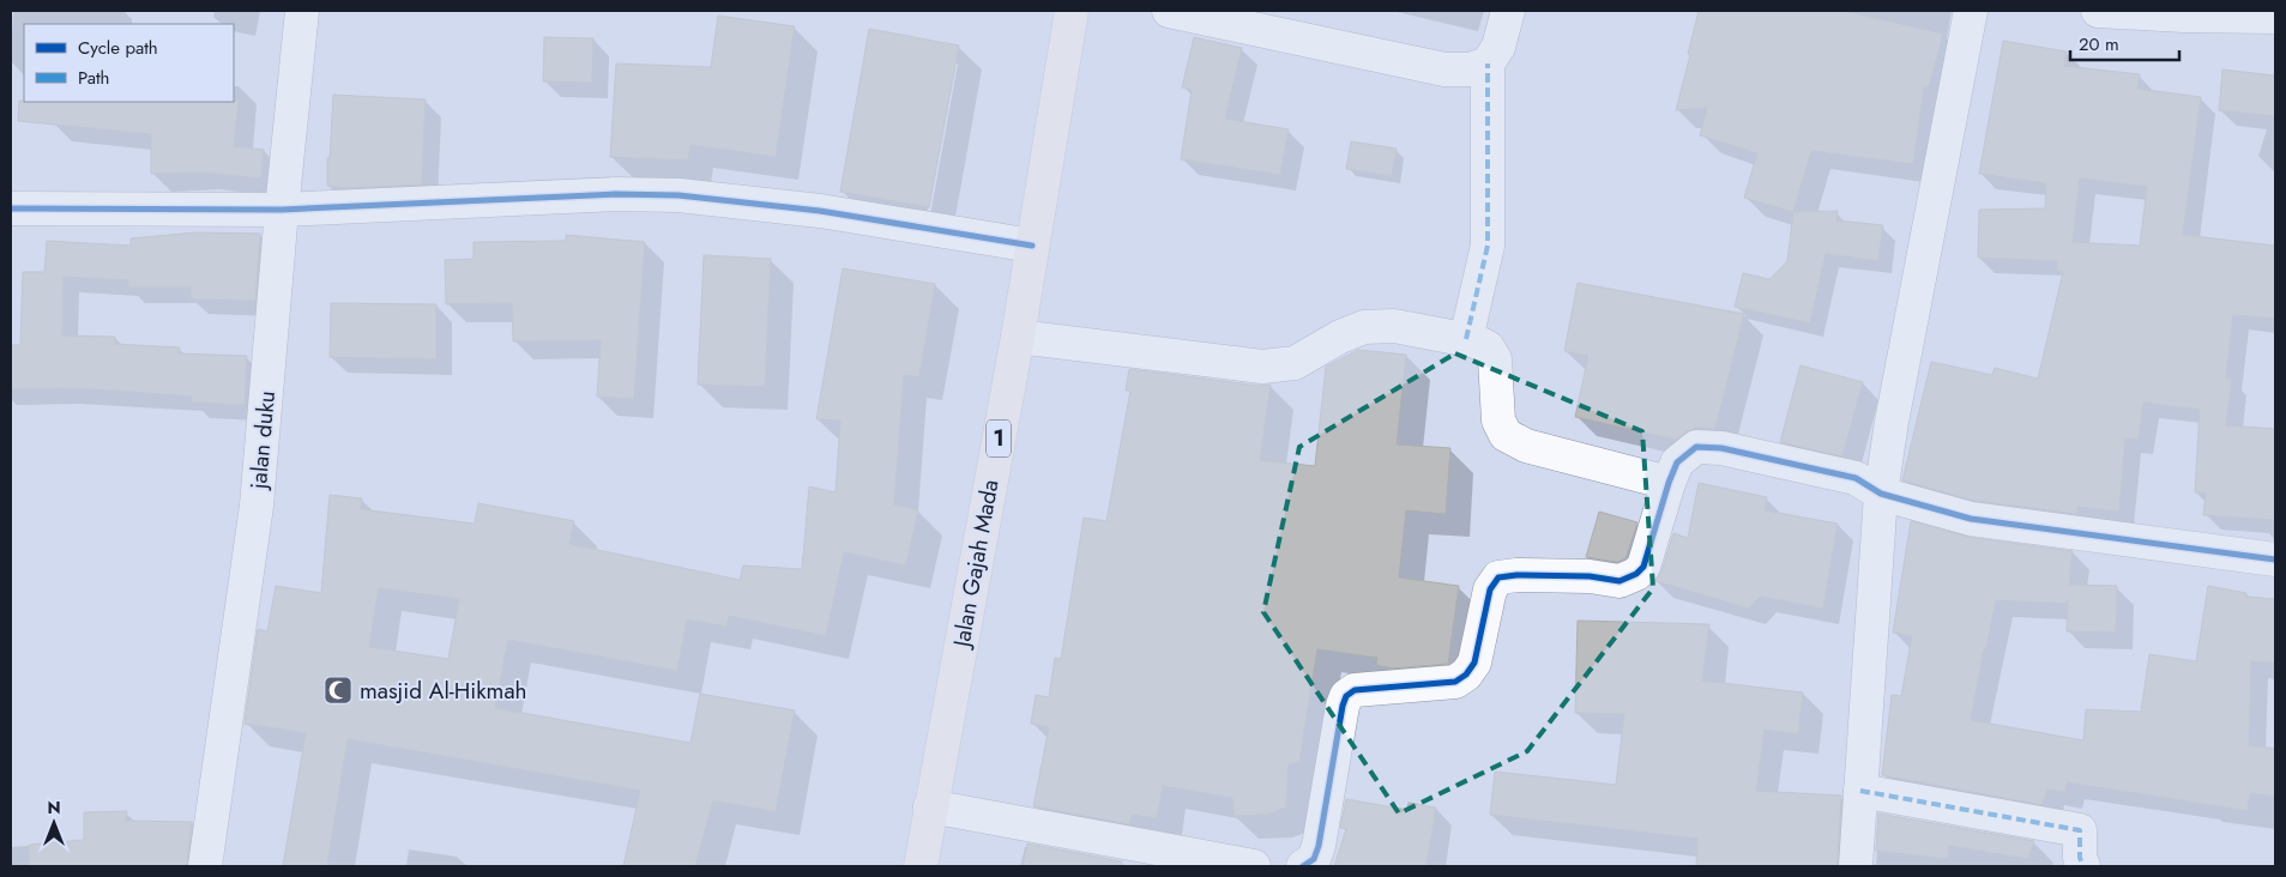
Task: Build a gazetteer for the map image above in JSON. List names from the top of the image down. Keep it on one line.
{"streets":{"highway":["1","Jalan Gajah Mada"],"street":["jalan duku"]},"places":{"mosque":["masjid Al-Hikmah"]},"legend":["Cycle path","Path"],"scale_bar":"20 m","north":"top"}
